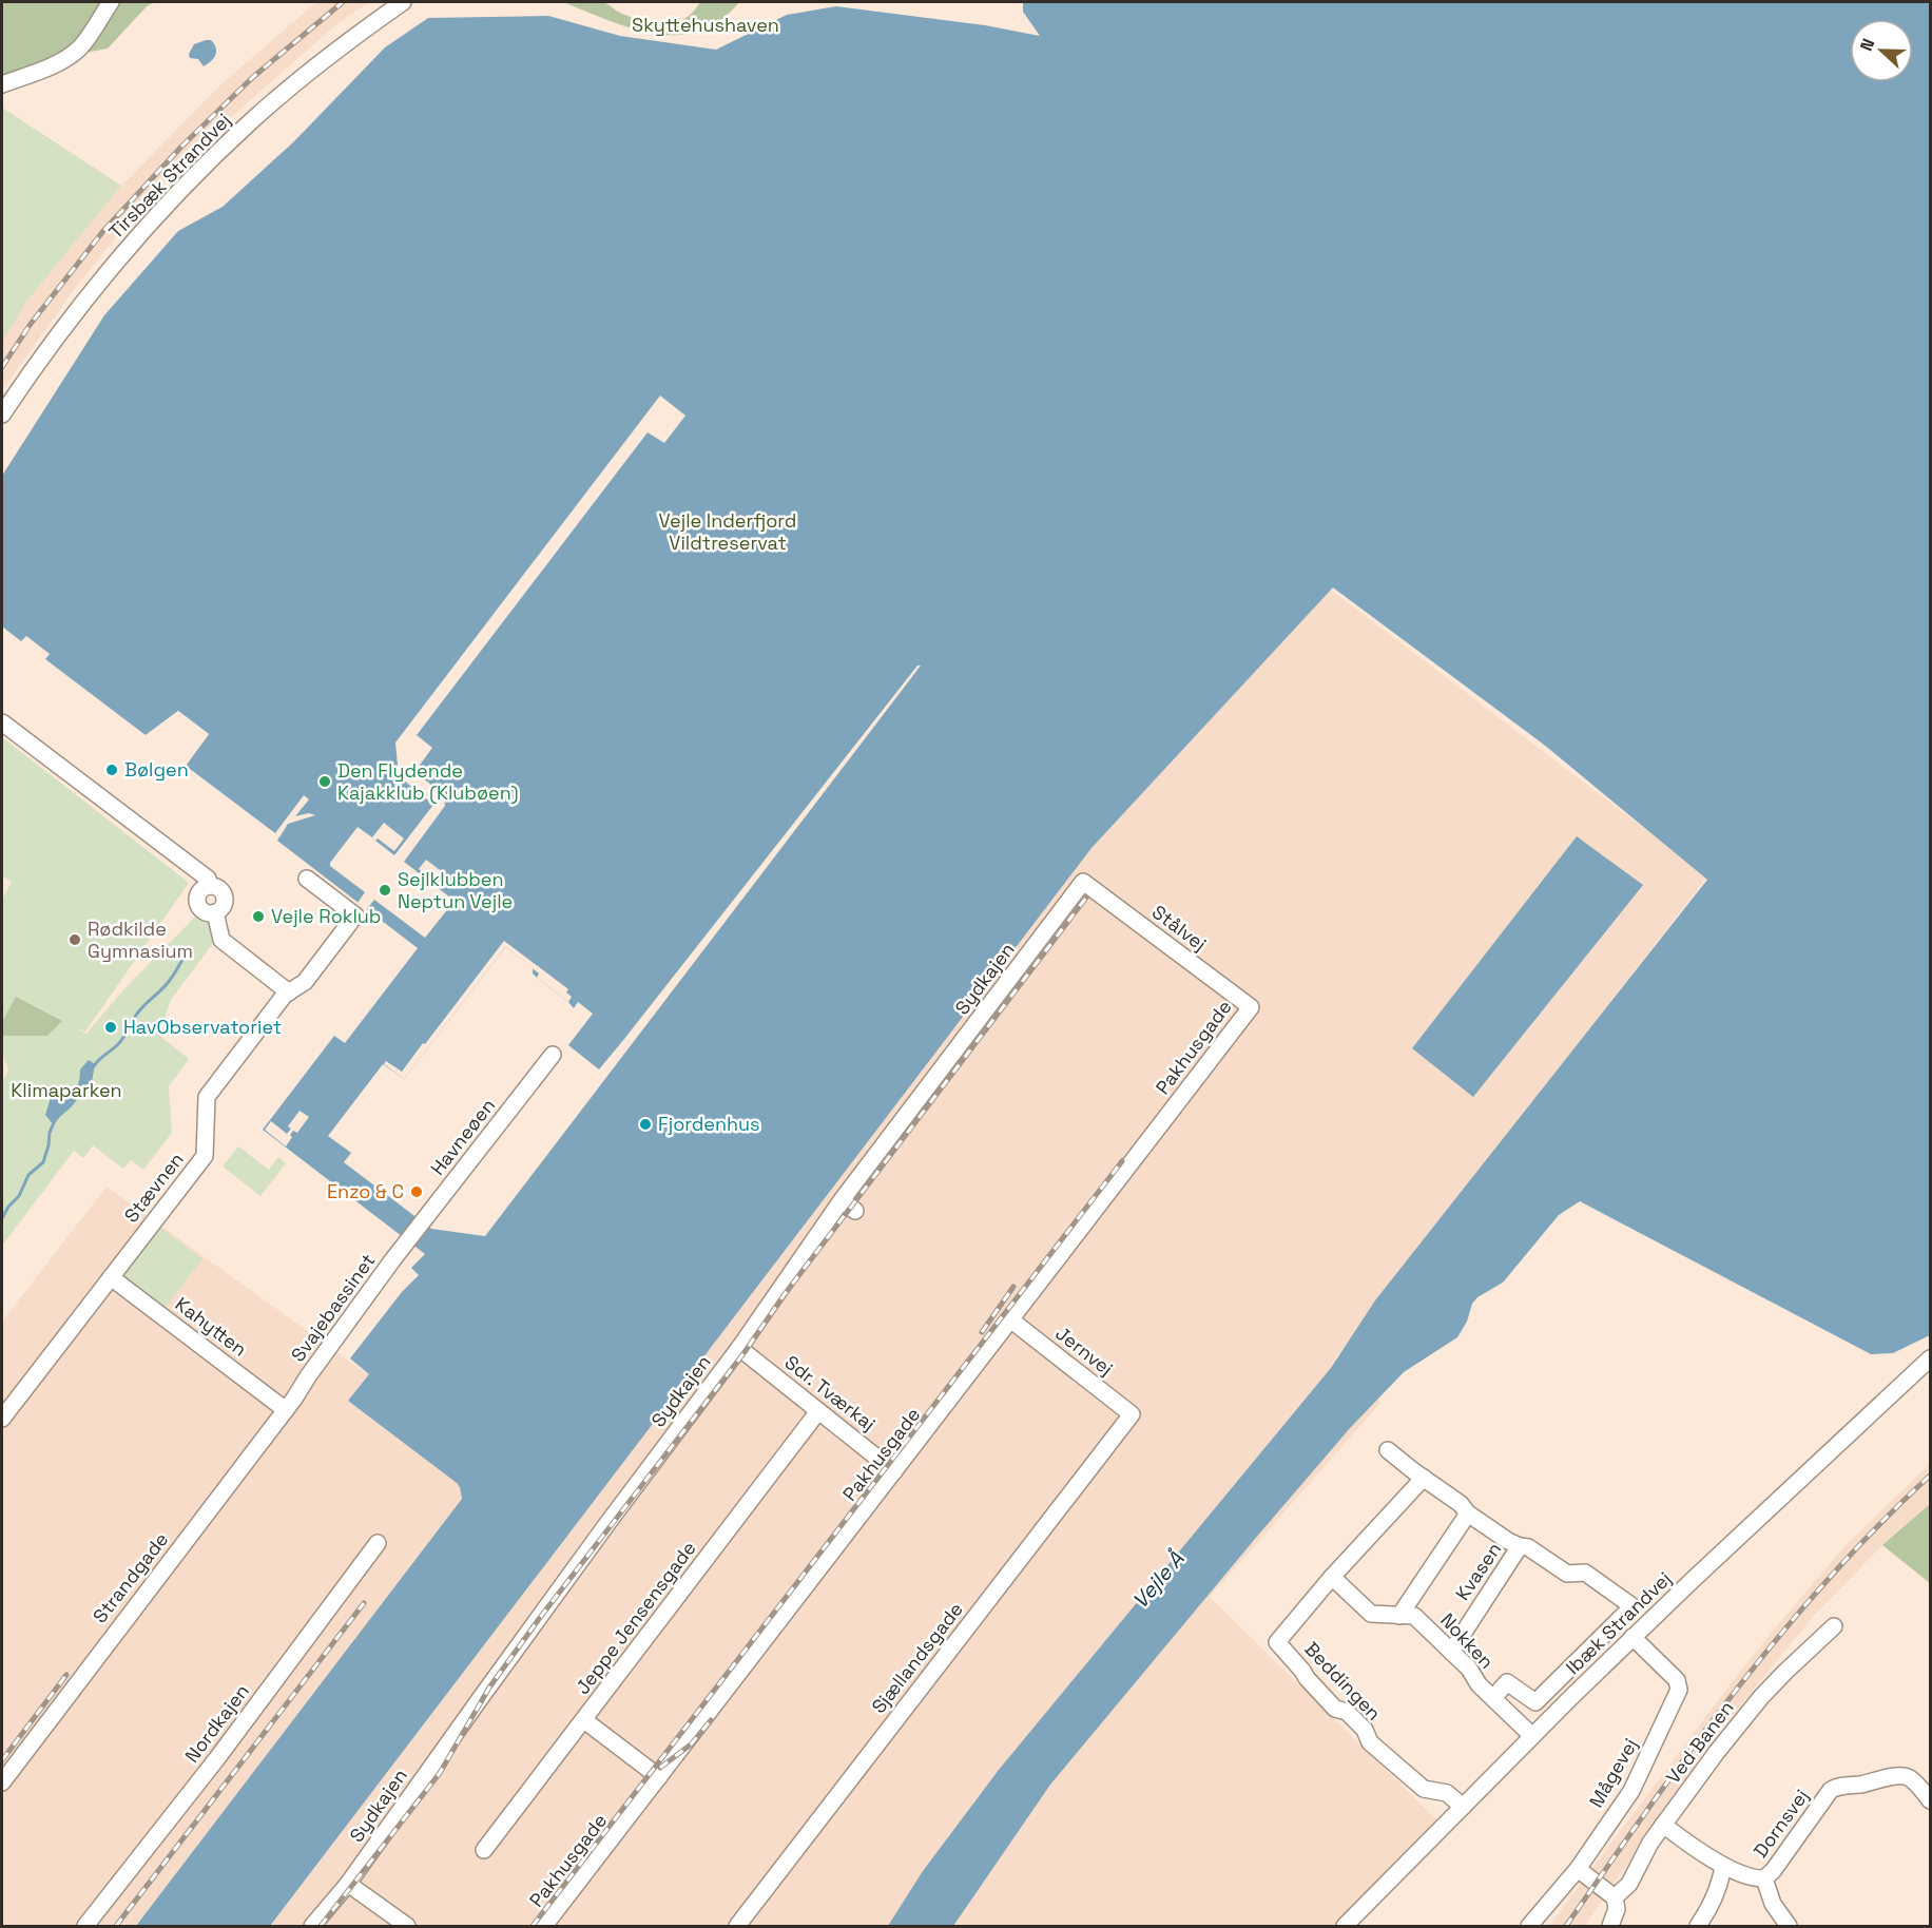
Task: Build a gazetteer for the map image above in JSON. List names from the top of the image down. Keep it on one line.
{"streets":{"street":["Tirsbæk Strandvej","Stålvej","Sydkajen","Pakhusgade","Havneøen","Stævnen","Svajebassinet","Kahytten","Jernvej","Sdr. Tværkaj","Kvasen","Strandgade","Jeppe Jensensgade","Ibæk Strandvej","Nokken","Sjællandsgade","Beddingen","Nordkajen","Ved Banen","Mågevej","Dornsvej"]},"crossings":[["Stålvej","Sydkajen"],["Stålvej","Pakhusgade"],["Sydkajen","Sdr. Tværkaj"],["Pakhusgade","Jernvej"],["Pakhusgade","Sdr. Tværkaj"],["Havneøen","Svajebassinet"],["Stævnen","Kahytten"],["Svajebassinet","Kahytten"],["Svajebassinet","Strandgade"],["Kahytten","Strandgade"],["Jernvej","Sjællandsgade"],["Sdr. Tværkaj","Jeppe Jensensgade"],["Kvasen","Nokken"],["Kvasen","Beddingen"],["Ibæk Strandvej","Nokken"],["Ibæk Strandvej","Beddingen"],["Ibæk Strandvej","Mågevej"],["Nokken","Beddingen"]],"water":["Vejle Å"],"parks":["Skyttehushaven","Vejle Inderfjord Vildtreservat","Klimaparken"],"places":["Bølgen","Den Flydende Kajakklub (Klubøen)","Sejlklubben Neptun Vejle","Vejle Roklub","Rødkilde Gymnasium","HavObservatoriet","Fjordenhus","Enzo & C"],"north":"left"}
